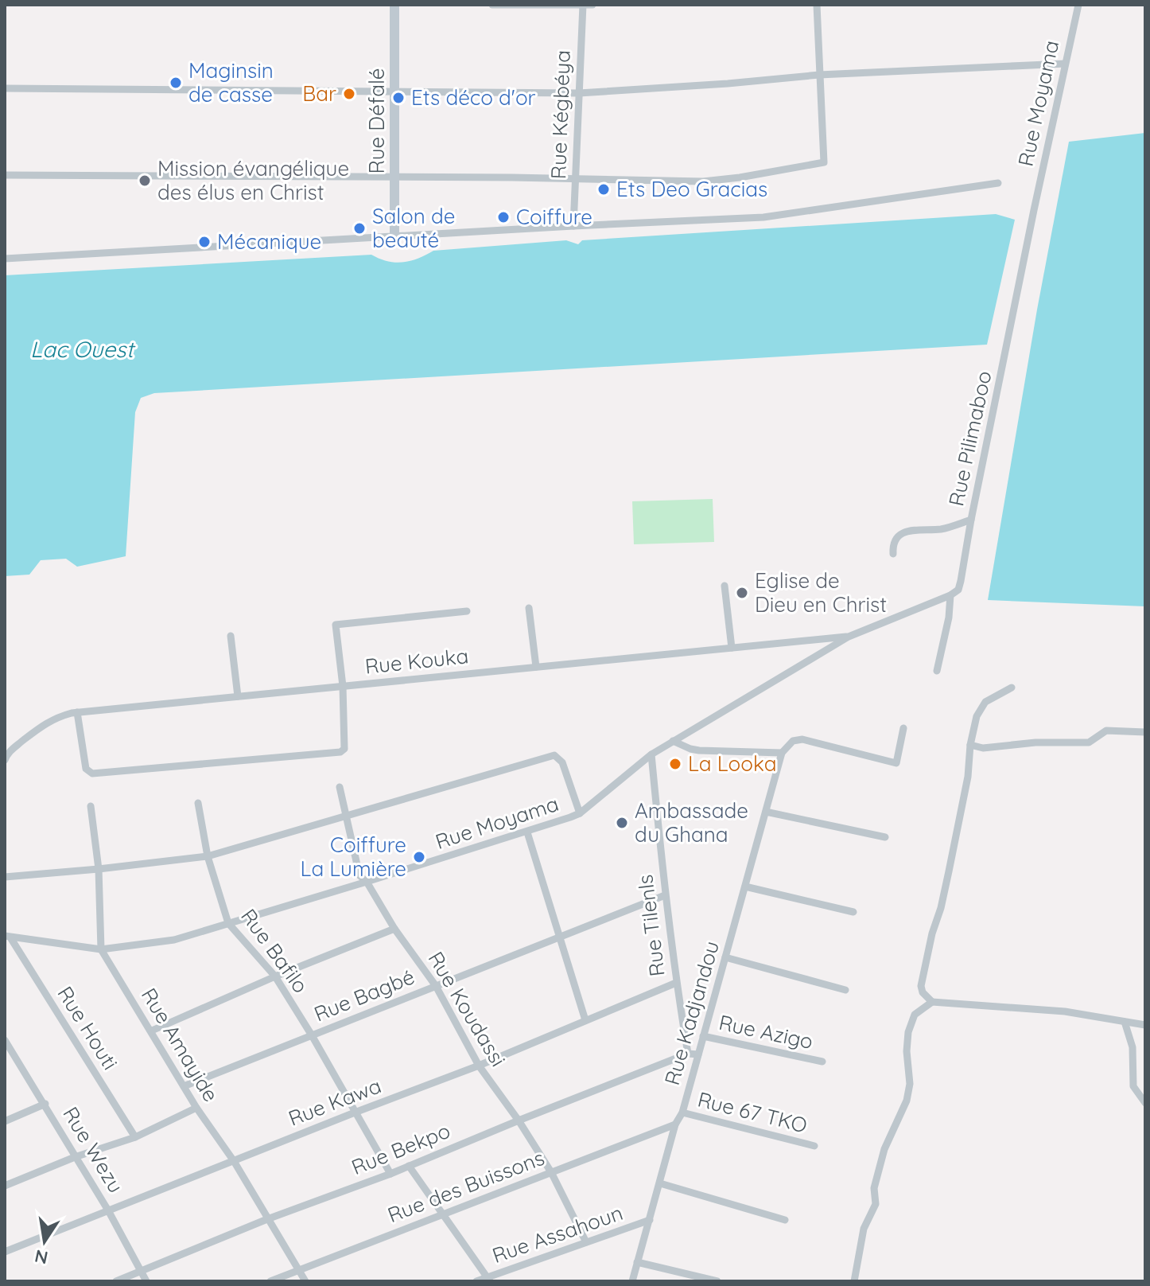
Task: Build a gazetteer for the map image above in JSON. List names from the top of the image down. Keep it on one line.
{"streets":{"street":["Rue Moyama","Rue Kégbéya","Rue Défalé","Rue Pilimaboo","Rue Kouka","Rue Tilenls","Rue Bafilo","Rue Bagbé","Rue Koudassi","Rue Kadjandou","Rue Houti","Rue Azigo","Rue Amayide","Rue Kawa","Rue 67 TKO","Rue Bekpo","Rue Wezu","Rue des Buissons","Rue Assahoun"]},"crossings":[["Rue Moyama","Rue Pilimaboo"],["Rue Moyama","Rue Kouka"],["Rue Moyama","Rue Tilenls"],["Rue Moyama","Rue Bafilo"],["Rue Moyama","Rue Koudassi"],["Rue Moyama","Rue Houti"],["Rue Moyama","Rue Amayide"],["Rue Tilenls","Rue Bagbé"],["Rue Tilenls","Rue Kawa"],["Rue Tilenls","Rue Bekpo"],["Rue Bafilo","Rue Bagbé"],["Rue Bafilo","Rue Kawa"],["Rue Bafilo","Rue Bekpo"],["Rue Bagbé","Rue Koudassi"],["Rue Bagbé","Rue Amayide"],["Rue Koudassi","Rue Kawa"],["Rue Koudassi","Rue Bekpo"],["Rue Koudassi","Rue des Buissons"],["Rue Koudassi","Rue Assahoun"],["Rue Kadjandou","Rue Azigo"],["Rue Kadjandou","Rue 67 TKO"],["Rue Kadjandou","Rue Bekpo"],["Rue Kadjandou","Rue des Buissons"],["Rue Kadjandou","Rue Assahoun"],["Rue Amayide","Rue Kawa"],["Rue Amayide","Rue Bekpo"],["Rue Amayide","Rue des Buissons"],["Rue Kawa","Rue Wezu"],["Rue Bekpo","Rue Wezu"]],"water":["Lac Ouest"],"places":["Maginsin de casse","Bar","Ets déco d'or","Mission évangélique des élus en Christ","Ets Deo Gracias","Coiffure","Salon de beauté","Mécanique","Eglise de Dieu en Christ","La Looka","Ambassade du Ghana","Coiffure La Lumière"],"north":"bottom"}
